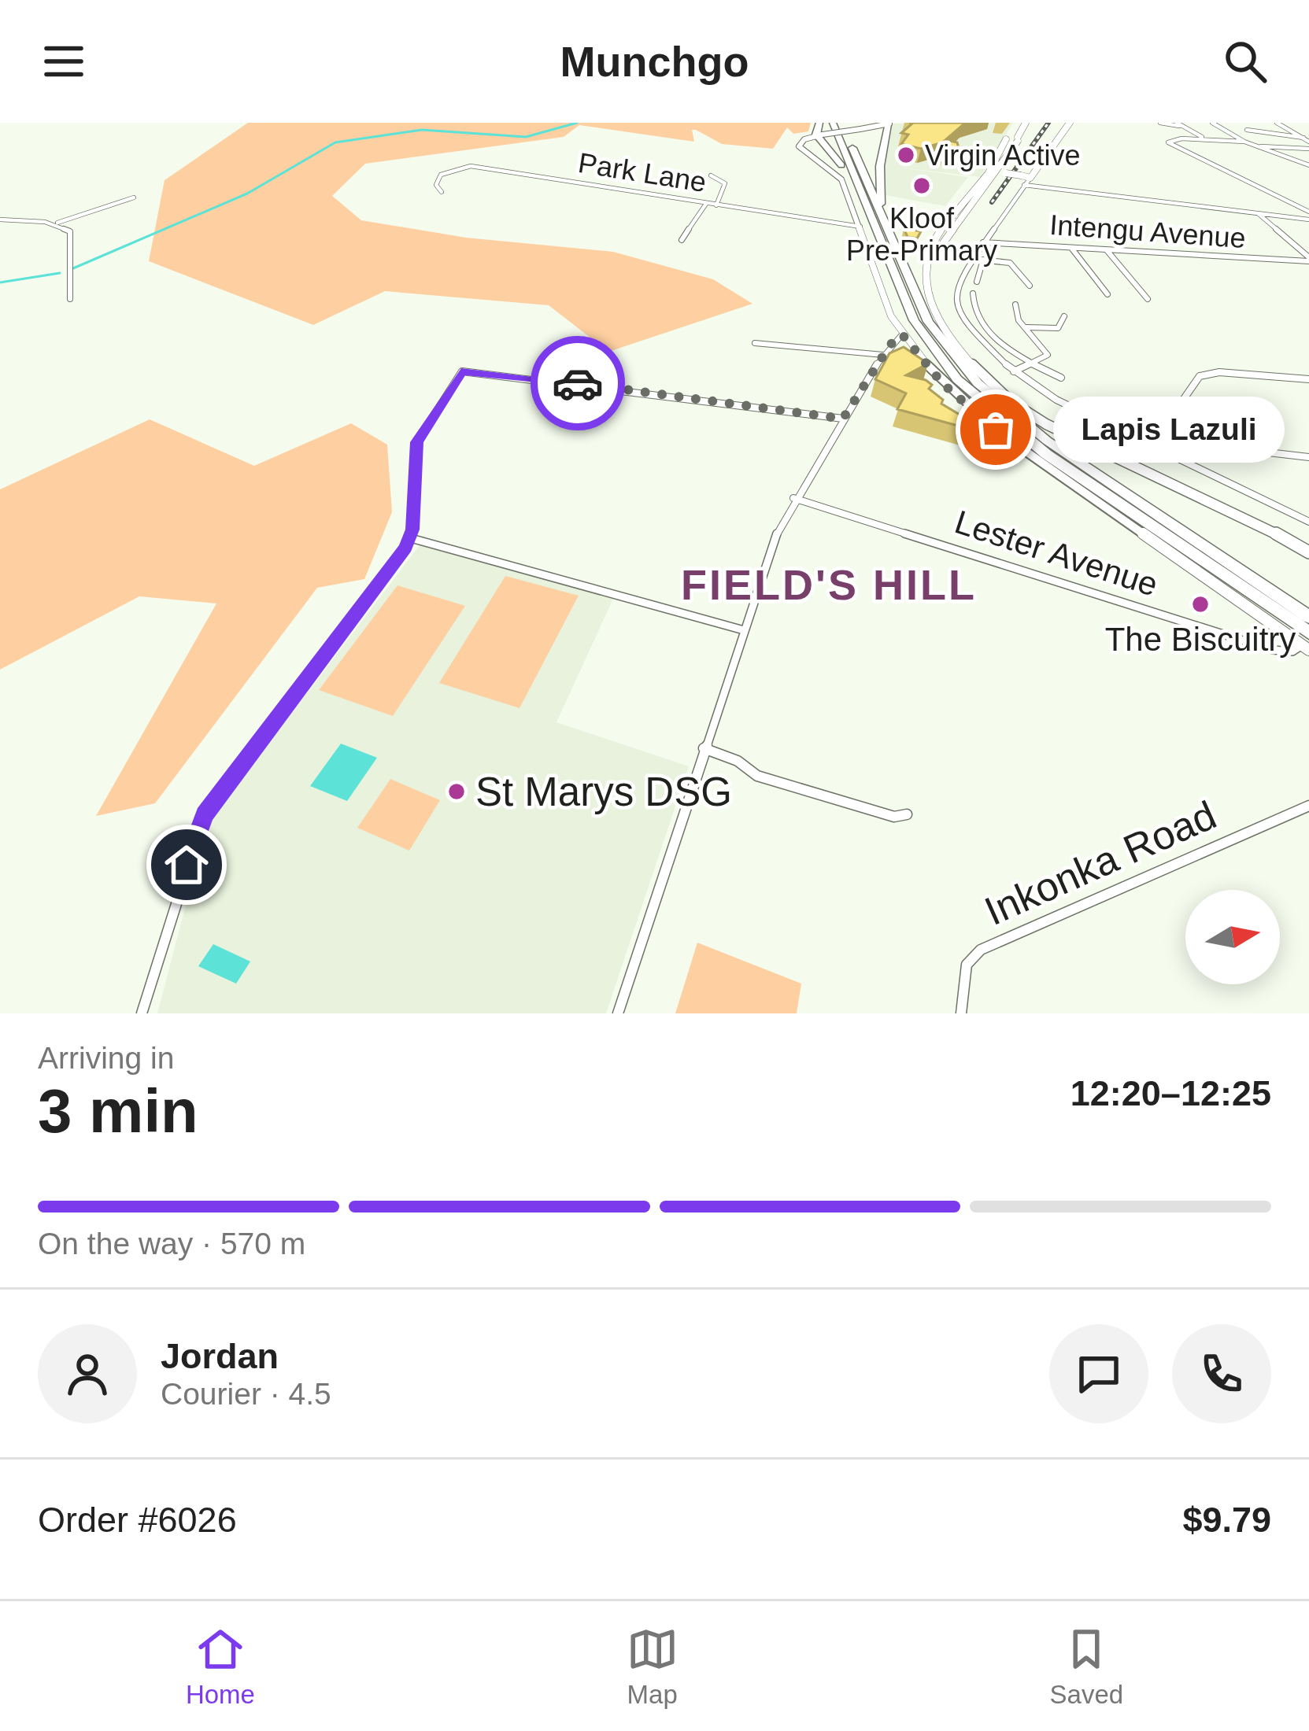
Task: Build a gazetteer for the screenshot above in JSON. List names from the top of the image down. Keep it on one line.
{"streets":{"street":["Park Lane","Intengu Avenue","Lester Avenue","Inkonka Road"]},"districts":["FIELD'S HILL"],"places":["Virgin Active","Kloof Pre-Primary","Lapis Lazuli","The Biscuitry","St Marys DSG"],"north":"right","page":{"header":"Munchgo","bubble":"Lapis Lazuli","heading":["3 min","Arriving in","12:20–12:25"],"panel":["Jordan","Courier · 4.5","Order #6026","$9.79"],"bar":"On the way · 570 m","tabs":["Home","Map","Saved"]}}
